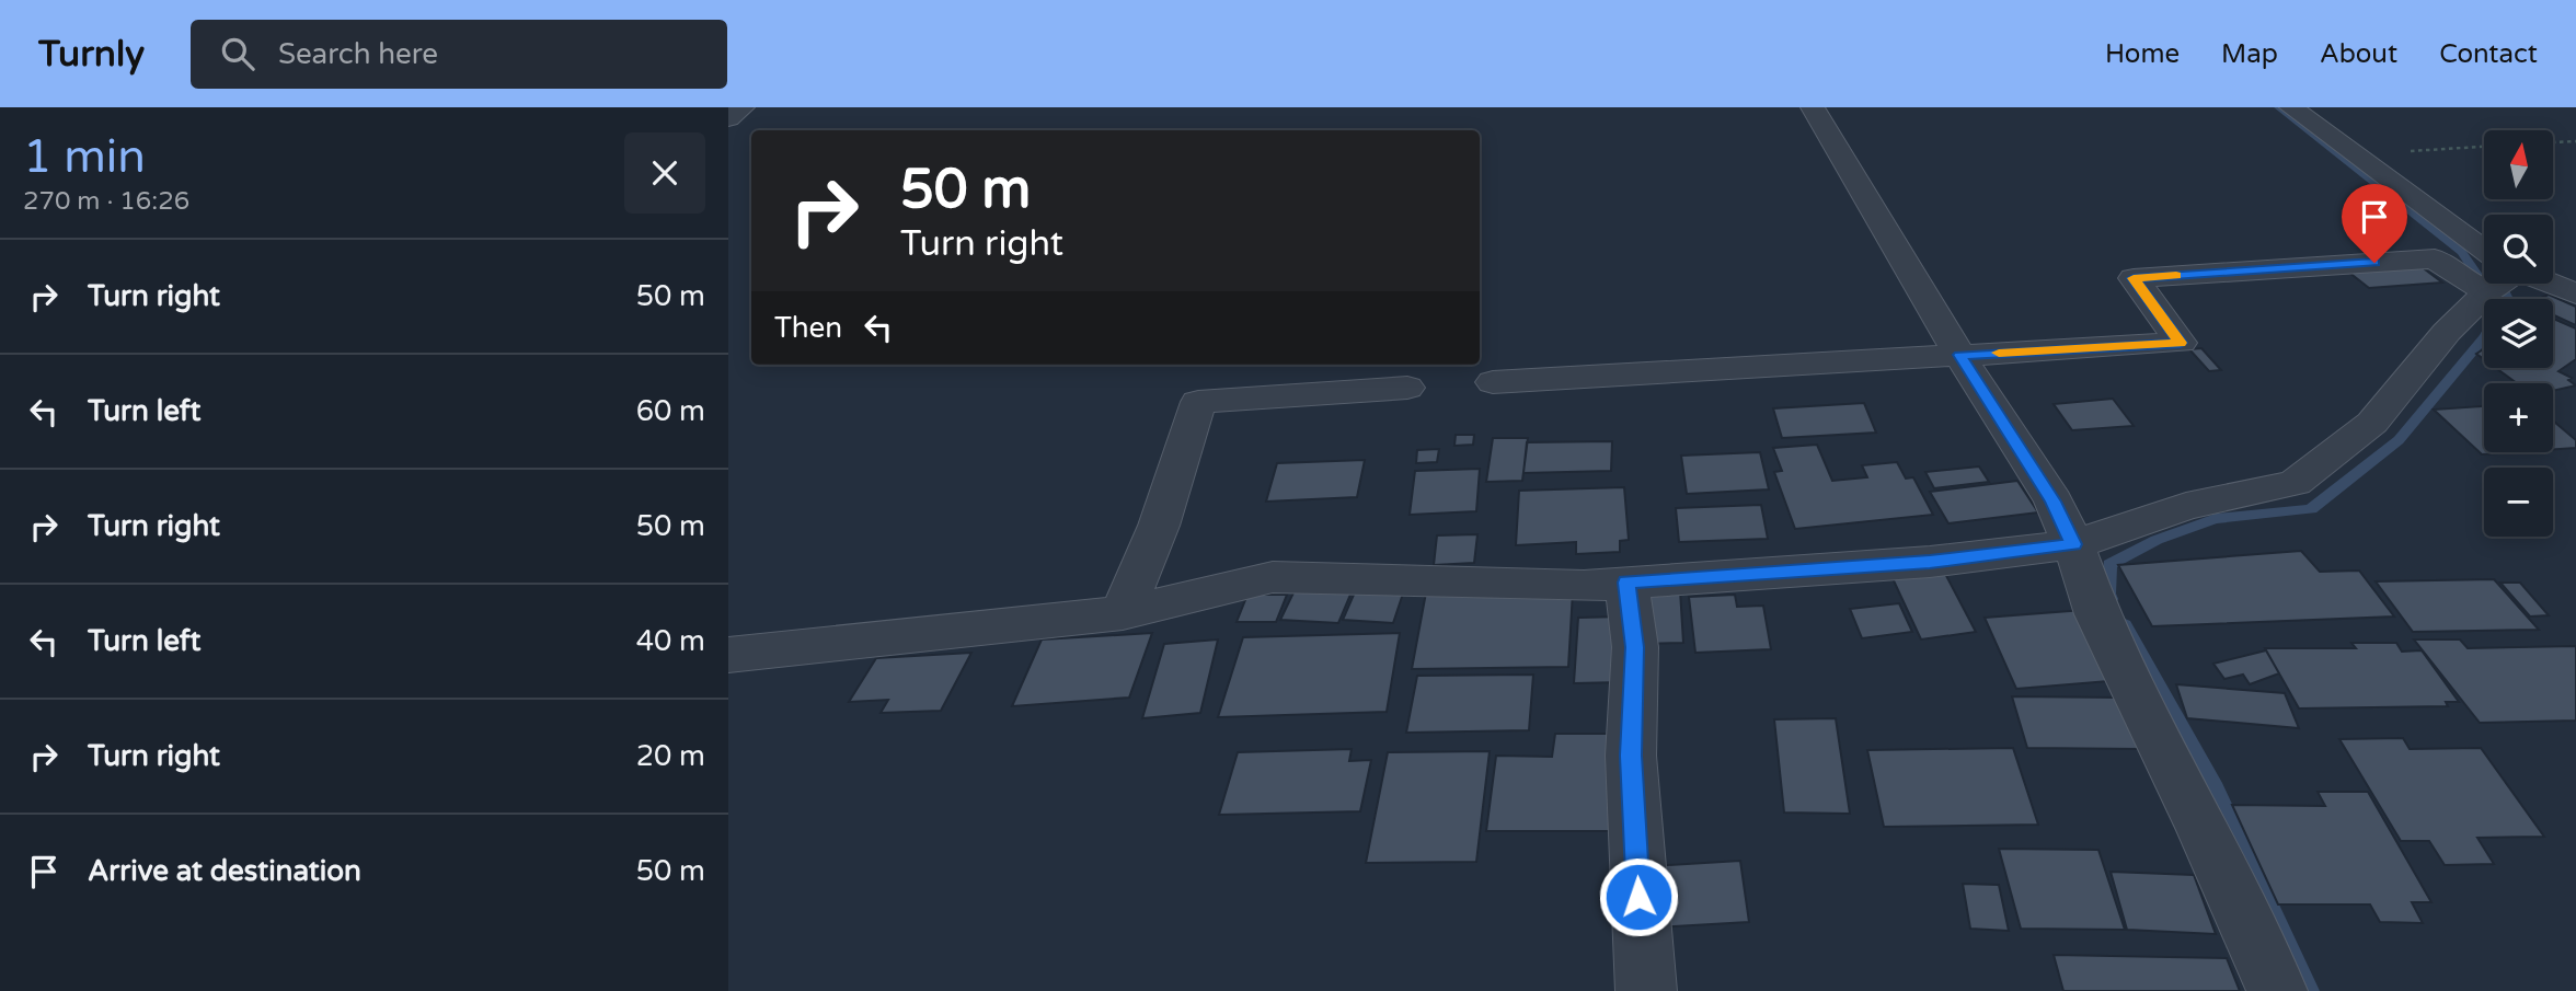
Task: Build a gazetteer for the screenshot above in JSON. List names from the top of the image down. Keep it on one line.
{"north":"top","page":{"header":"Turnly","search":"Search here","nav":["Home","Map","About","Contact"],"heading":["1 min","270 m · 16:26"],"map_buttons":["+","−"],"turn":["50 m","Turn right"],"list":[{"name":"Turn right","value":"50 m"},{"name":"Turn left","value":"60 m"},{"name":"Turn right","value":"50 m"},{"name":"Turn left","value":"40 m"},{"name":"Turn right","value":"20 m"},{"name":"Arrive at destination","value":"50 m"}],"then":"Then"}}
